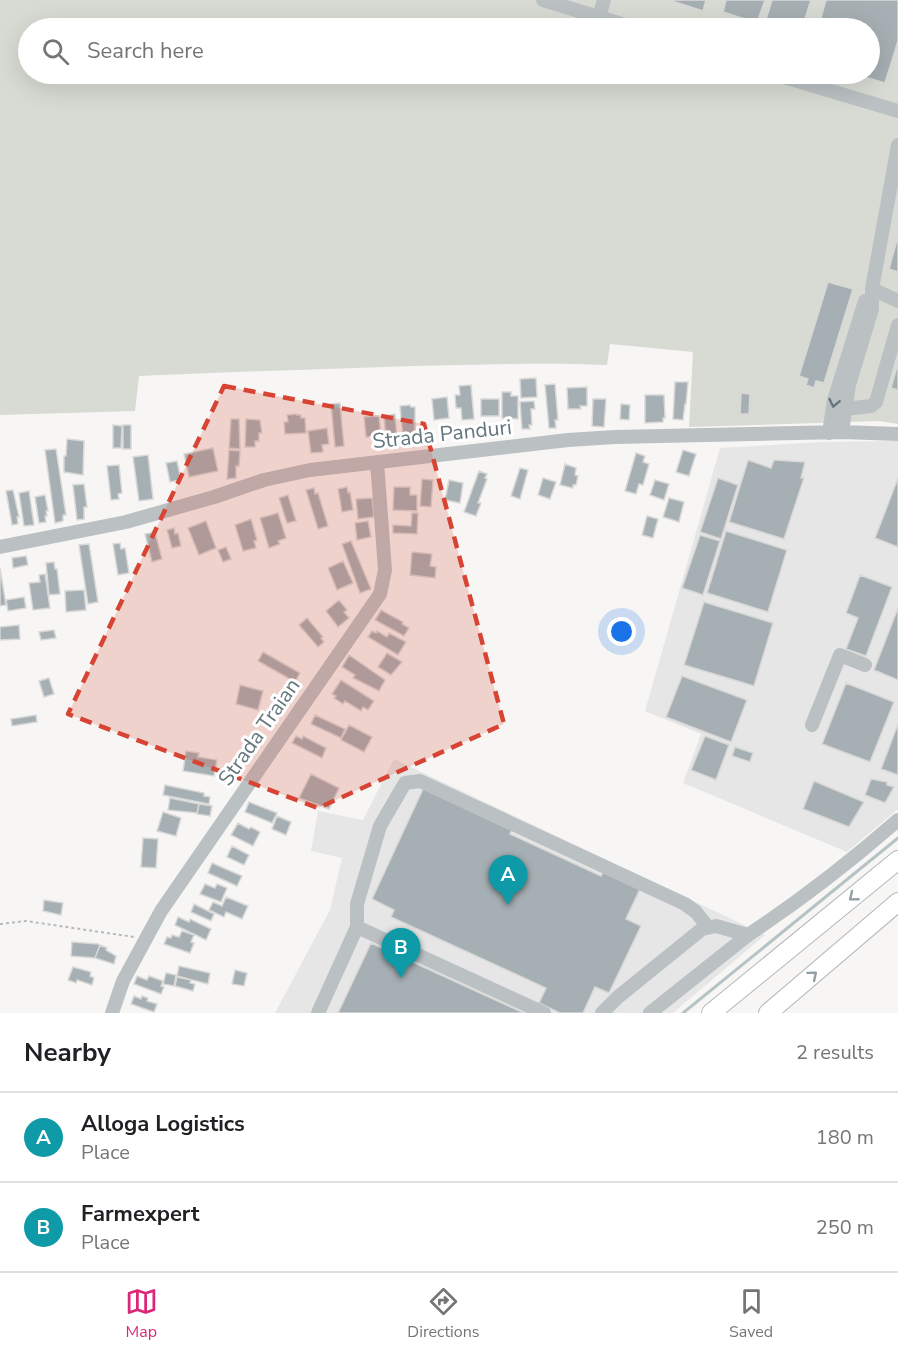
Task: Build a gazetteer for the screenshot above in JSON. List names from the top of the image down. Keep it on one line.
{"streets":{"street":["Strada Panduri","Strada Traian"]},"crossings":[["Strada Panduri","Strada Traian"]],"page":{"search":"Search here","pins":["A","B"],"heading":["Nearby","2 results"],"list":[{"mark":"A","name":"Alloga Logistics","note":"Place","value":"180 m"},{"mark":"B","name":"Farmexpert","note":"Place","value":"250 m"}],"nav":["Map","Directions","Saved"]}}
